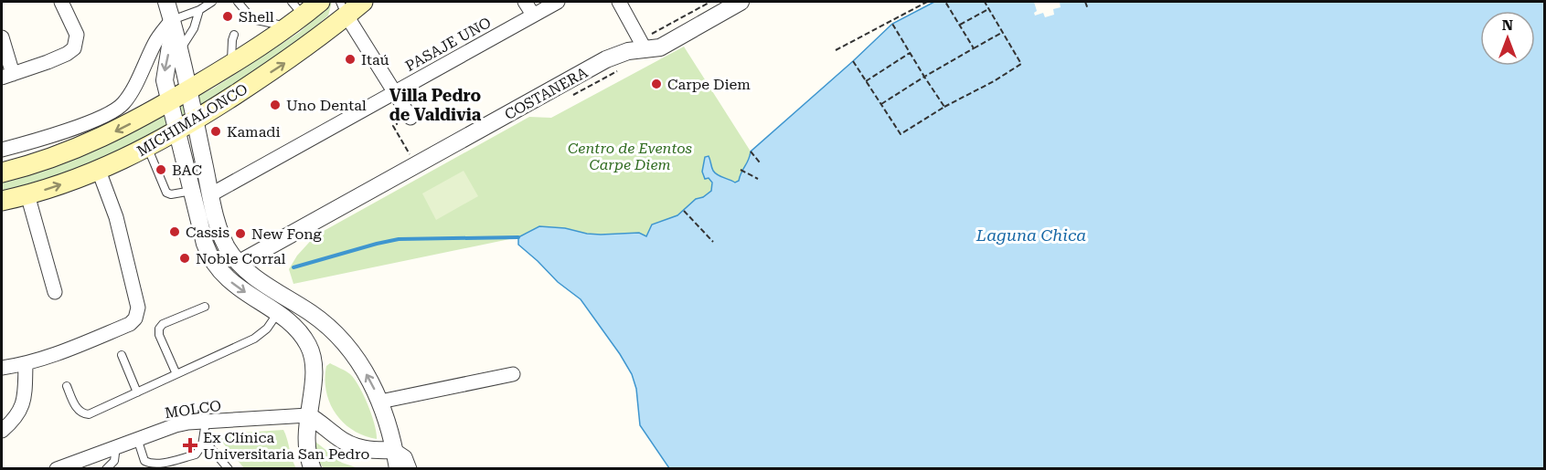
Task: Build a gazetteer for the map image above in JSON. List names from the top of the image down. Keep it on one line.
{"streets":{"main road":["MICHIMALONCO"],"street":["PASAJE UNO","COSTANERA","MOLCO"]},"districts":["Villa Pedro de Valdivia"],"water":["Laguna Chica"],"parks":["Centro de Eventos Carpe Diem"],"places":{"other":["Shell","Itaú","Carpe Diem","Uno Dental","Kamadi","BAC","Cassis","New Fong","Noble Corral"],"health":["Ex Clínica Universitaria San Pedro"]},"north":"top"}
